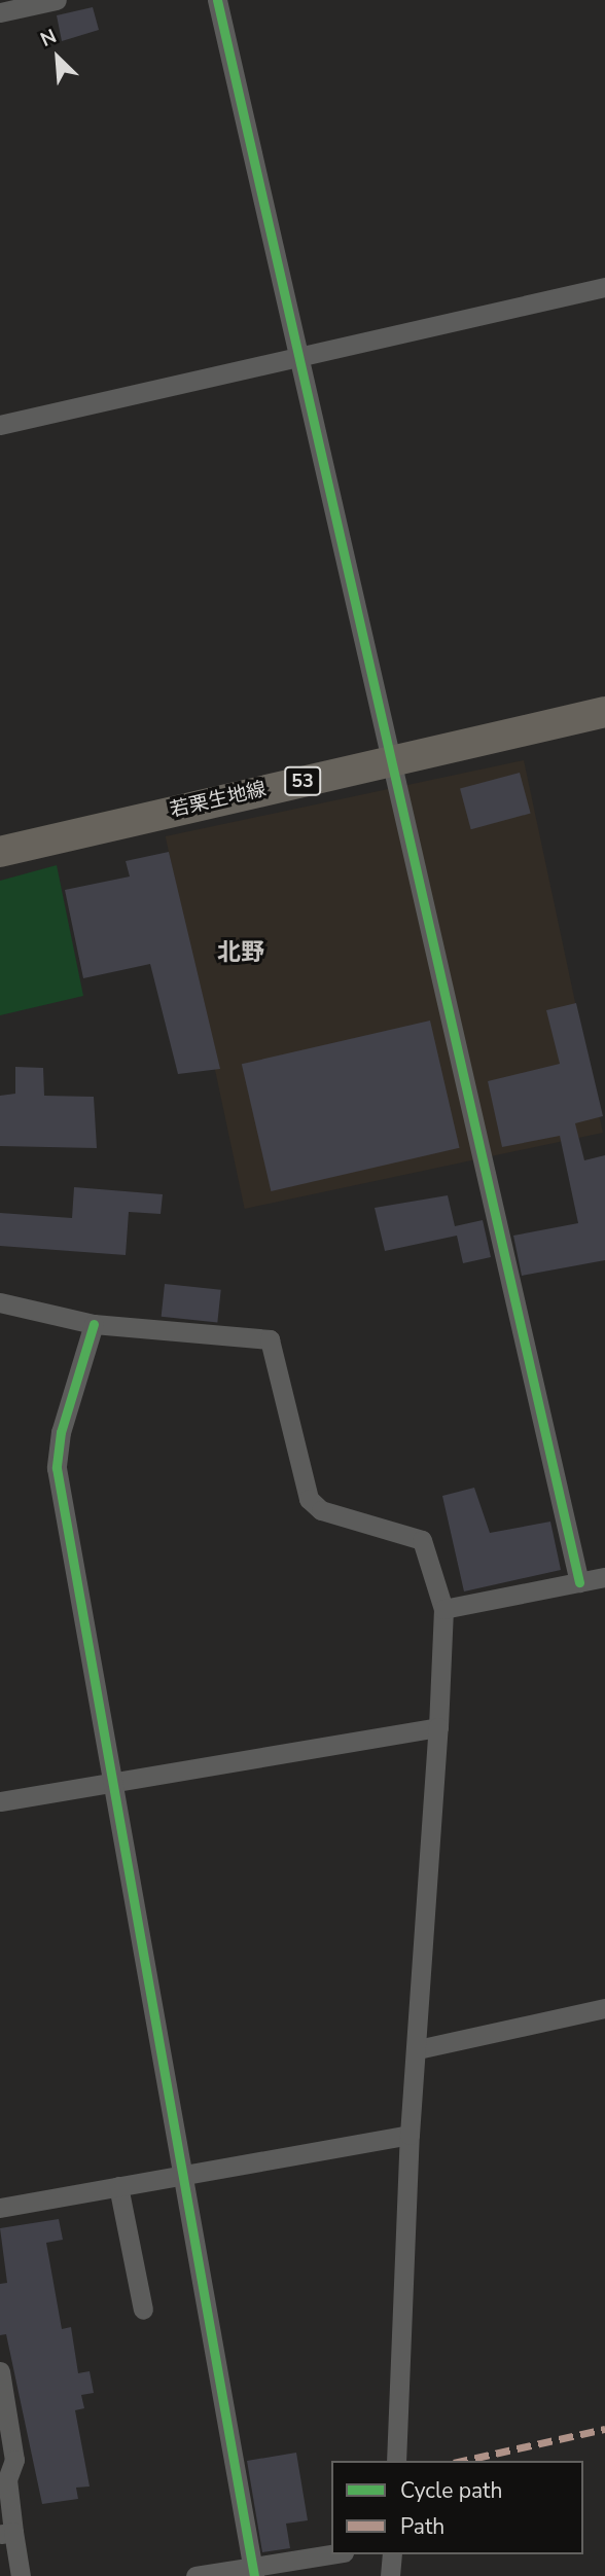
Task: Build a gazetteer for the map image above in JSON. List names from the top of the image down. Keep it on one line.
{"streets":{"main road":["53","若栗生地線"]},"districts":["北野"],"legend":["Cycle path","Path"],"north":"top left"}
